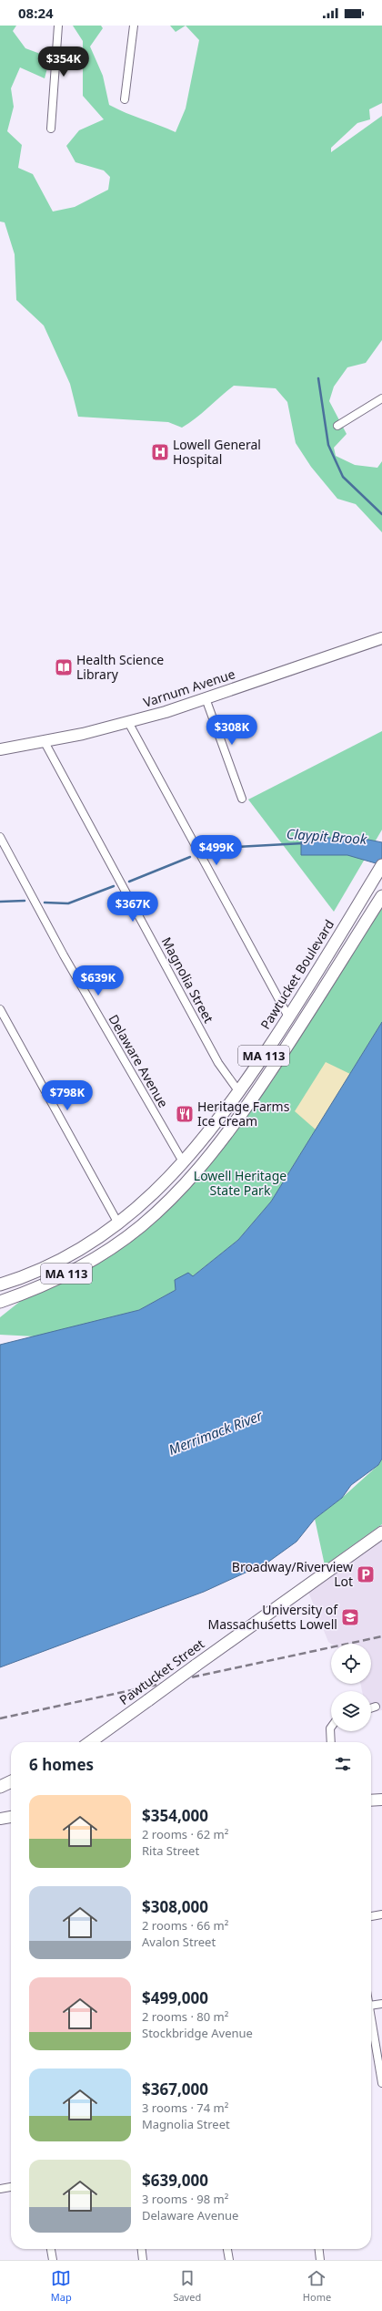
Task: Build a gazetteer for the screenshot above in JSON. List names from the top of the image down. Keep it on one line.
{"streets":{"main road":["Varnum Avenue","Pawtucket Boulevard","MA 113","Pawtucket Street"],"street":["Magnolia Street","Delaware Avenue"]},"crossings":[["Varnum Avenue","Magnolia Street"],["Pawtucket Boulevard","Magnolia Street"],["Pawtucket Boulevard","Delaware Avenue"]],"water":["Claypit Brook","Merrimack River"],"parks":["Lowell Heritage State Park"],"places":{"hospital":["Lowell General Hospital"],"library":["Health Science Library"],"restaurant":["Heritage Farms Ice Cream"],"parking":["Broadway/Riverview Lot"],"school or university":["University of Massachusetts Lowell"]},"page":{"status":"08:24","price":["$354K","$308K","$499K","$367K","$639K","$798K"],"heading":"6 homes","list":[{"name":"$354,000","note":"2 rooms · 62 m² · Rita Street"},{"name":"$308,000","note":"2 rooms · 66 m² · Avalon Street"},{"name":"$499,000","note":"2 rooms · 80 m² · Stockbridge Avenue"},{"name":"$367,000","note":"3 rooms · 74 m² · Magnolia Street"},{"name":"$639,000","note":"3 rooms · 98 m² · Delaware Avenue"}],"tabs":["Map","Saved","Home"]}}
